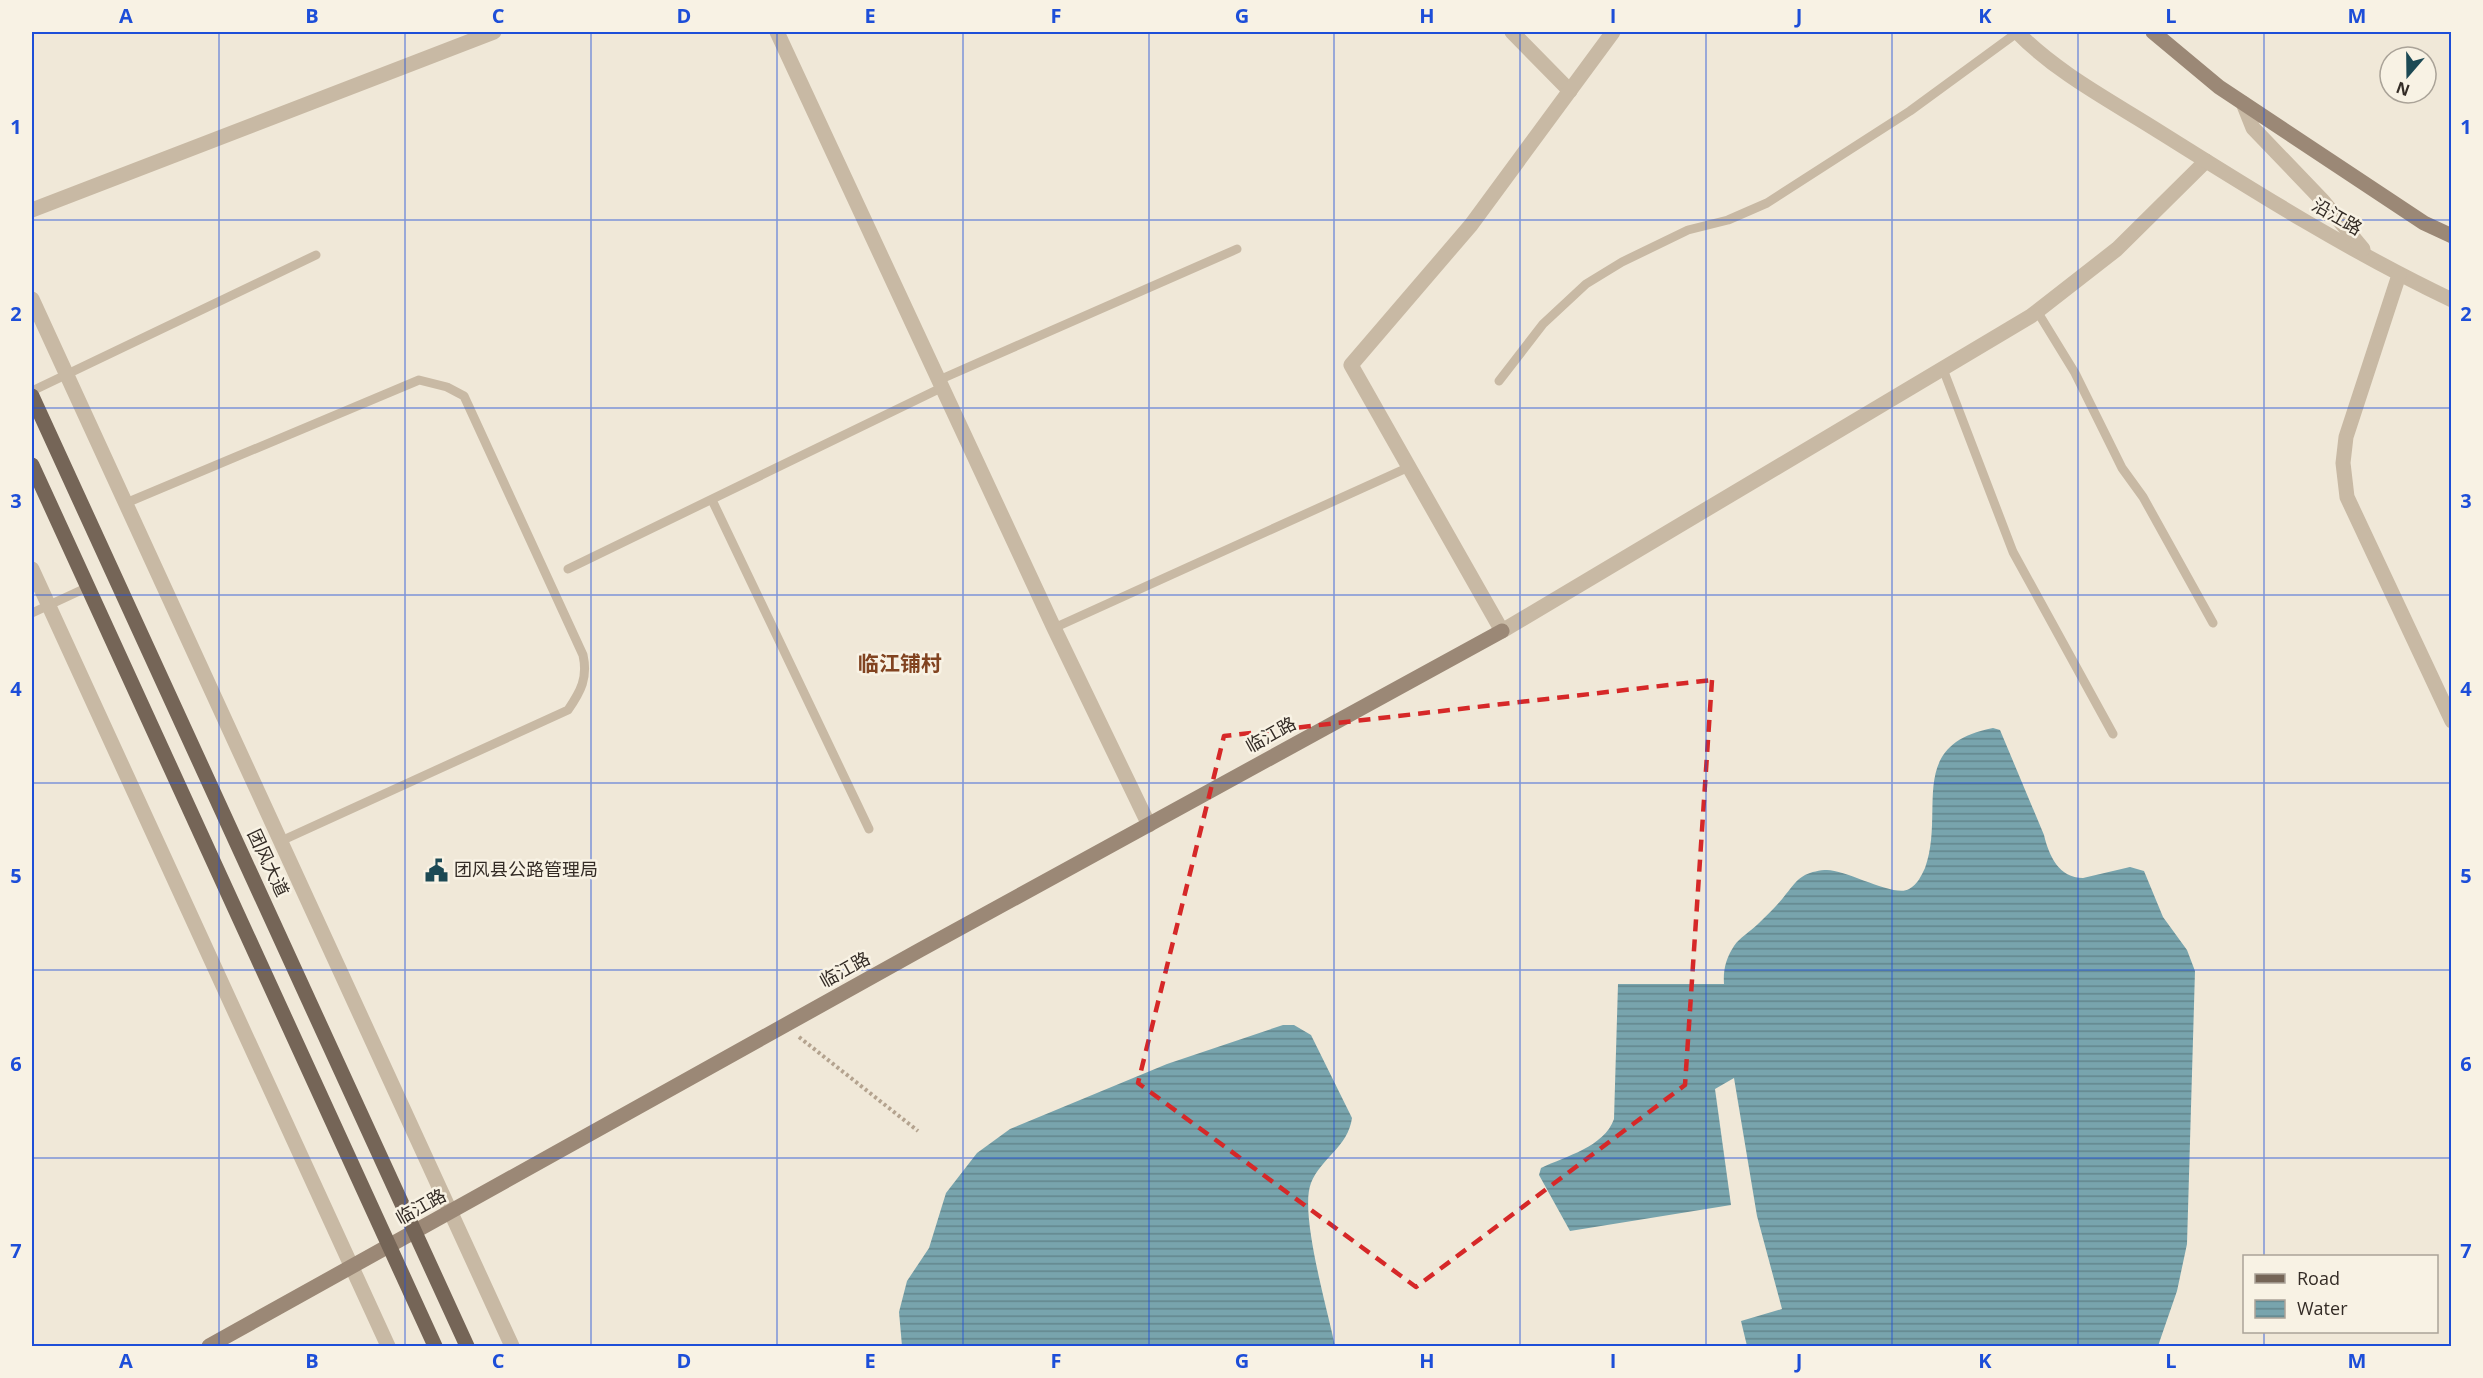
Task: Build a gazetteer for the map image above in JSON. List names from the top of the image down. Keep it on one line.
{"streets":{"main road":["团风大道"],"street":["沿江路","临江路"]},"crossings":[["临江路","团风大道"]],"districts":["临江铺村"],"places":{"public building":["团风县公路管理局"]},"legend":["Road","Water"],"north":"bottom","grid":{"columns":["A","B","C","D","E","F","G","H","I","J","K","L","M"],"rows":["1","2","3","4","5","6","7"]}}
